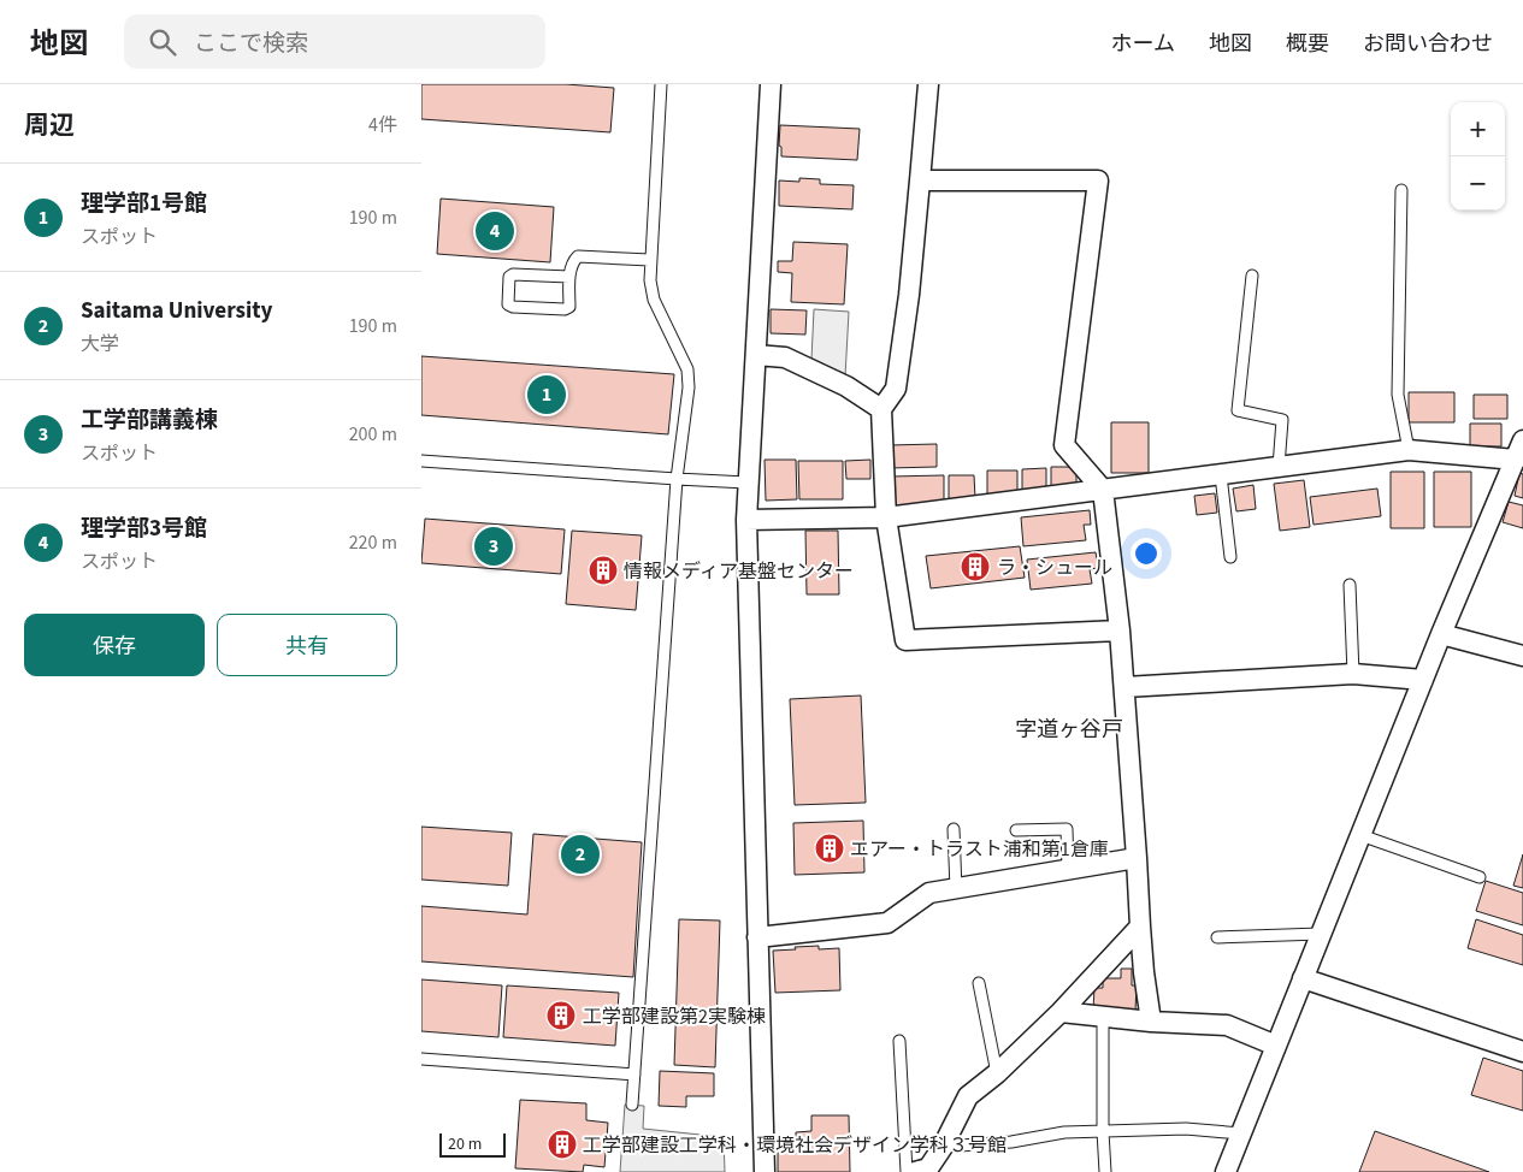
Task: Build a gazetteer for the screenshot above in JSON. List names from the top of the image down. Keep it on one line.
{"districts":["字道ヶ谷戸"],"places":{"building":["ラ・シュール","情報メディア基盤センター","エアー・トラスト浦和第1倉庫","工学部建設第2実験棟","工学部建設工学科・環境社会デザイン学科３号館"]},"scale_bar":"20 m","page":{"header":"地図","search":"ここで検索","nav":["ホーム","地図","概要","お問い合わせ"],"heading":["周辺","4件"],"map_buttons":["+","−"],"list":[{"mark":"1","name":"理学部1号館","note":"スポット","value":"190 m"},{"mark":"2","name":"Saitama University","note":"大学","value":"190 m"},{"mark":"3","name":"工学部講義棟","note":"スポット","value":"200 m"},{"mark":"4","name":"理学部3号館","note":"スポット","value":"220 m"}],"pins":["4","1","3","2"],"buttons":["保存","共有"],"scale":"20 m"}}
